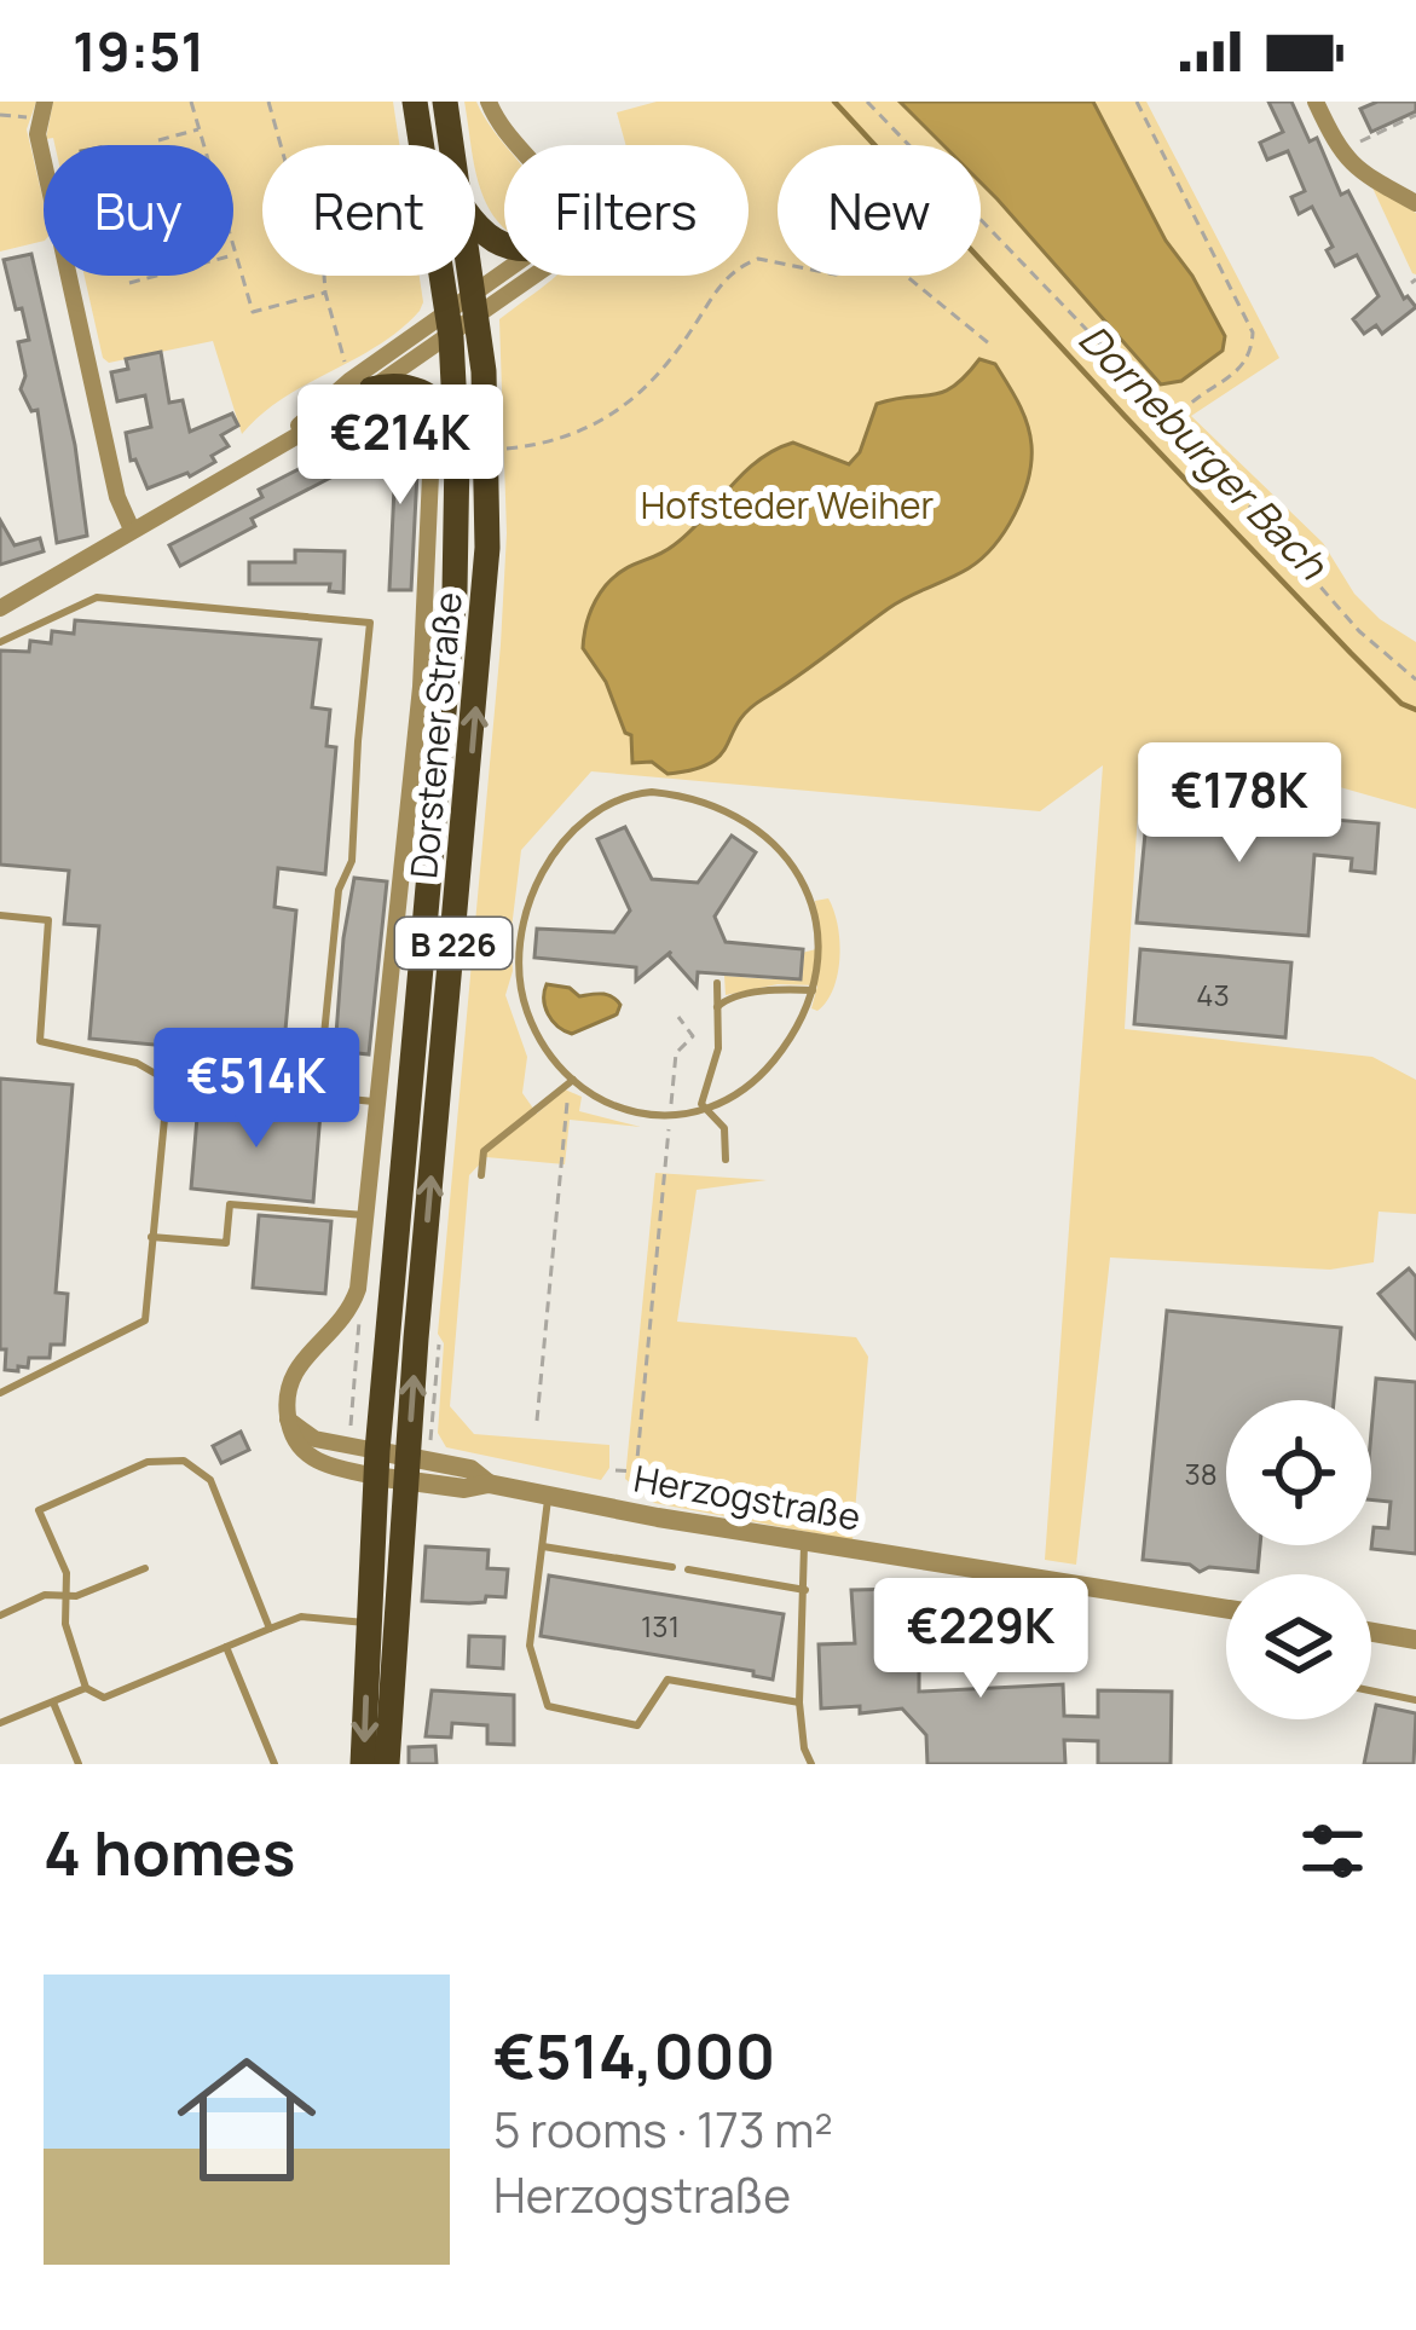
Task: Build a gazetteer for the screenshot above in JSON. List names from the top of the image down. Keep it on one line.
{"streets":{"main road":["Dorstener Straße","B 226"],"street":["Herzogstraße"]},"crossings":[["Dorstener Straße","Herzogstraße"]],"water":["Dorneburger Bach"],"parks":["Hofsteder Weiher"],"house_numbers":["43","38","131"],"page":{"status":"19:51","chip":["Buy","Rent","Filters","New"],"price":["€214K","€178K","€514K","€229K"],"heading":"4 homes","list":[{"name":"€514,000","note":"5 rooms · 173 m² · Herzogstraße"}]}}
